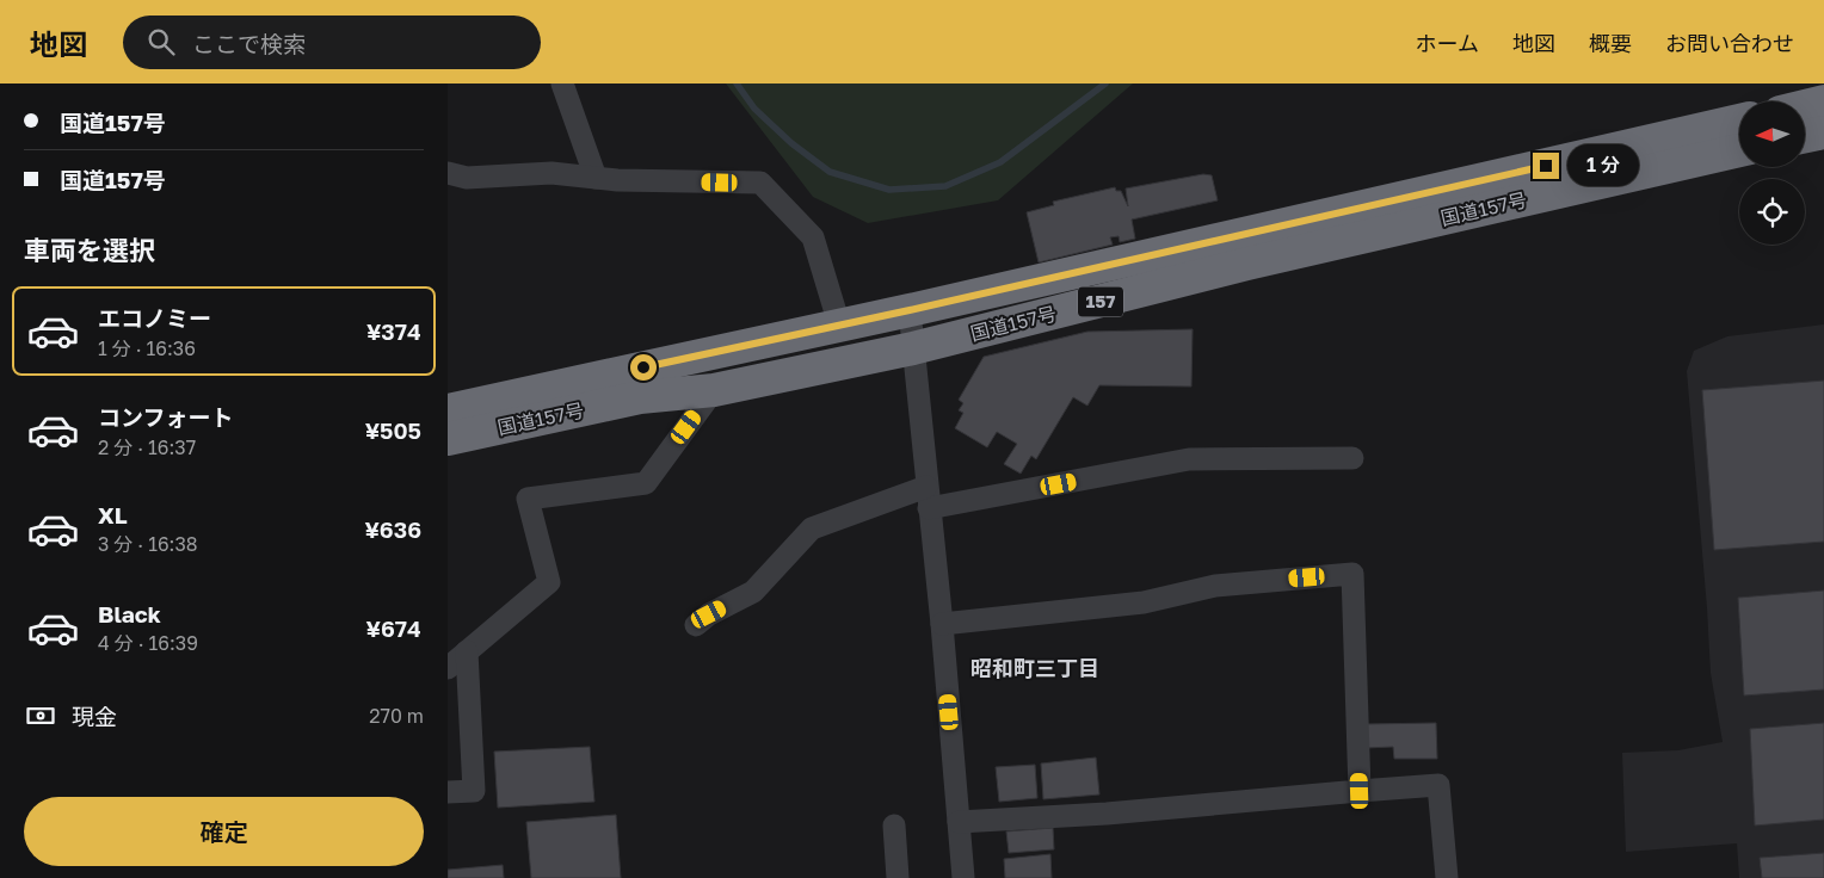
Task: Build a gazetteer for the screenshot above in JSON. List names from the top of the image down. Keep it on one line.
{"streets":{"highway":["国道157号","157"]},"districts":["昭和町三丁目"],"north":"left","page":{"header":"地図","search":"ここで検索","nav":["ホーム","地図","概要","お問い合わせ"],"banner":["国道157号","国道157号"],"bubble":"1 分","heading":"車両を選択","list":[{"name":"エコノミー","note":"1 分 · 16:36","value":"¥374"},{"name":"コンフォート","note":"2 分 · 16:37","value":"¥505"},{"name":"XL","note":"3 分 · 16:38","value":"¥636"},{"name":"Black","note":"4 分 · 16:39","value":"¥674"}],"pay":["現金","270 m"],"buttons":"確定"}}
